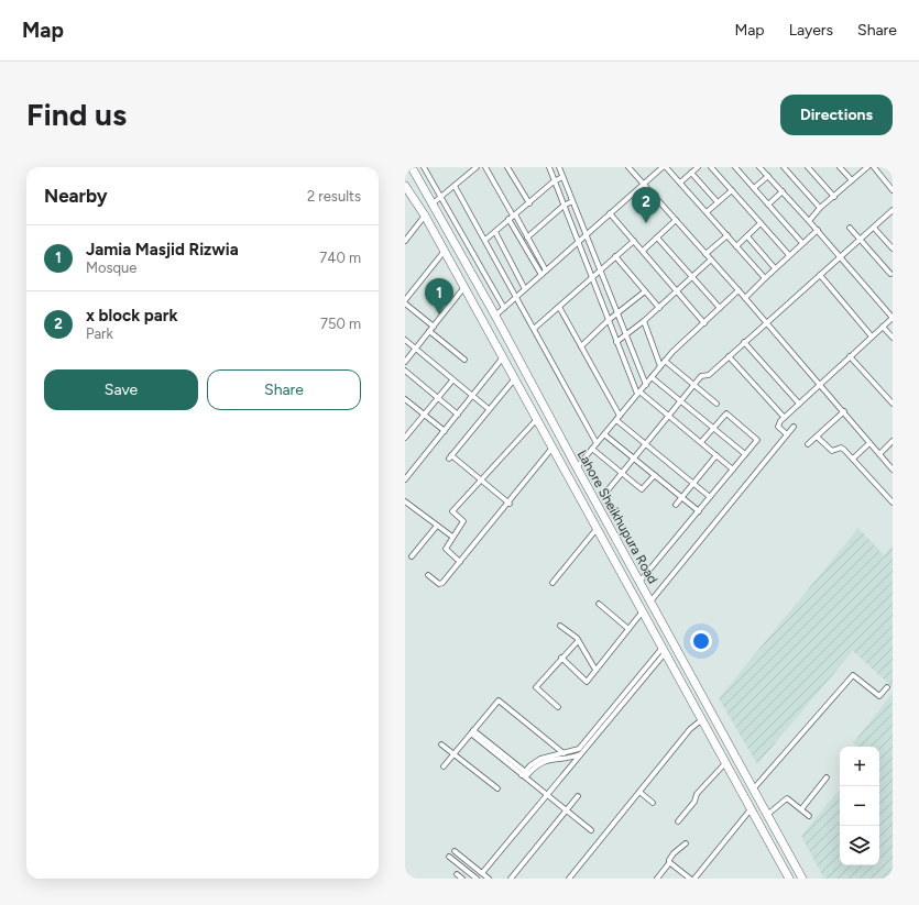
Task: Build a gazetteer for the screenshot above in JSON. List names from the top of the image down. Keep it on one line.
{"streets":{"highway":["Lahore Sheikhupura Road"]},"page":{"header":"Map","nav":["Map","Layers","Share"],"buttons":["Directions",["Save","Share"]],"title":"Find us","heading":["Nearby","2 results"],"pins":["2","1"],"list":[{"mark":"1","name":"Jamia Masjid Rizwia","note":"Mosque","value":"740 m"},{"mark":"2","name":"x block park","note":"Park","value":"750 m"}],"map_buttons":["+","−"]}}
